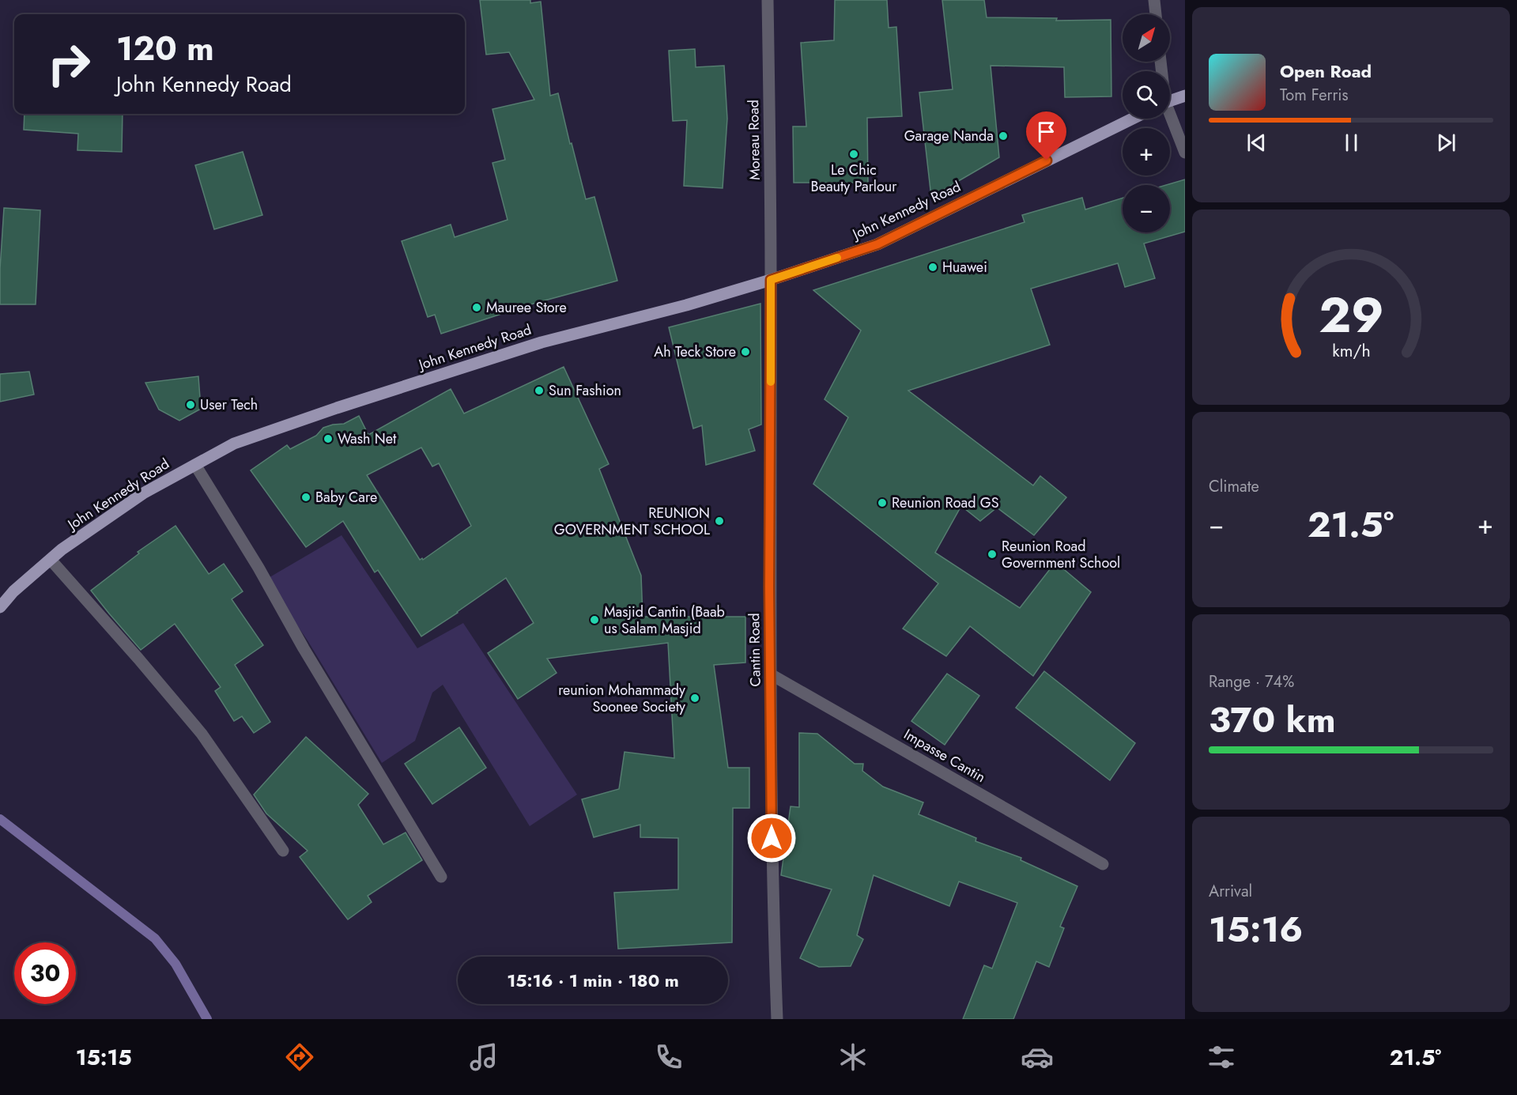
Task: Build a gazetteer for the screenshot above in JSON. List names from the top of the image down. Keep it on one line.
{"streets":{"main road":["John Kennedy Road"],"street":["Moreau Road","Cantin Road","Impasse Cantin"]},"crossings":[["Moreau Road","John Kennedy Road"],["Moreau Road","Cantin Road"],["John Kennedy Road","Cantin Road"],["Cantin Road","Impasse Cantin"]],"places":["Garage Nanda","Le Chic Beauty Parlour","Huawei","Mauree Store","Ah Teck Store","Sun Fashion","User Tech","Wash Net","Baby Care","Reunion Road GS","REUNION GOVERNMENT SCHOOL","Reunion Road Government School","Masjid Cantin (Baab us Salam Masjid","reunion Mohammady Soonee Society"],"north":"top right","page":{"map_buttons":["+","−"],"turn":["120 m","John Kennedy Road"],"song":["Open Road","Tom Ferris"],"tile":["Climate",["Range · 74%","370 km"],["Arrival","15:16"]],"heat":["−","21.5°","+"],"limit":"30","trip":"15:16 · 1 min · 180 m","tabs":["15:15","21.5°"],"gauge":["29","km/h"]}}
